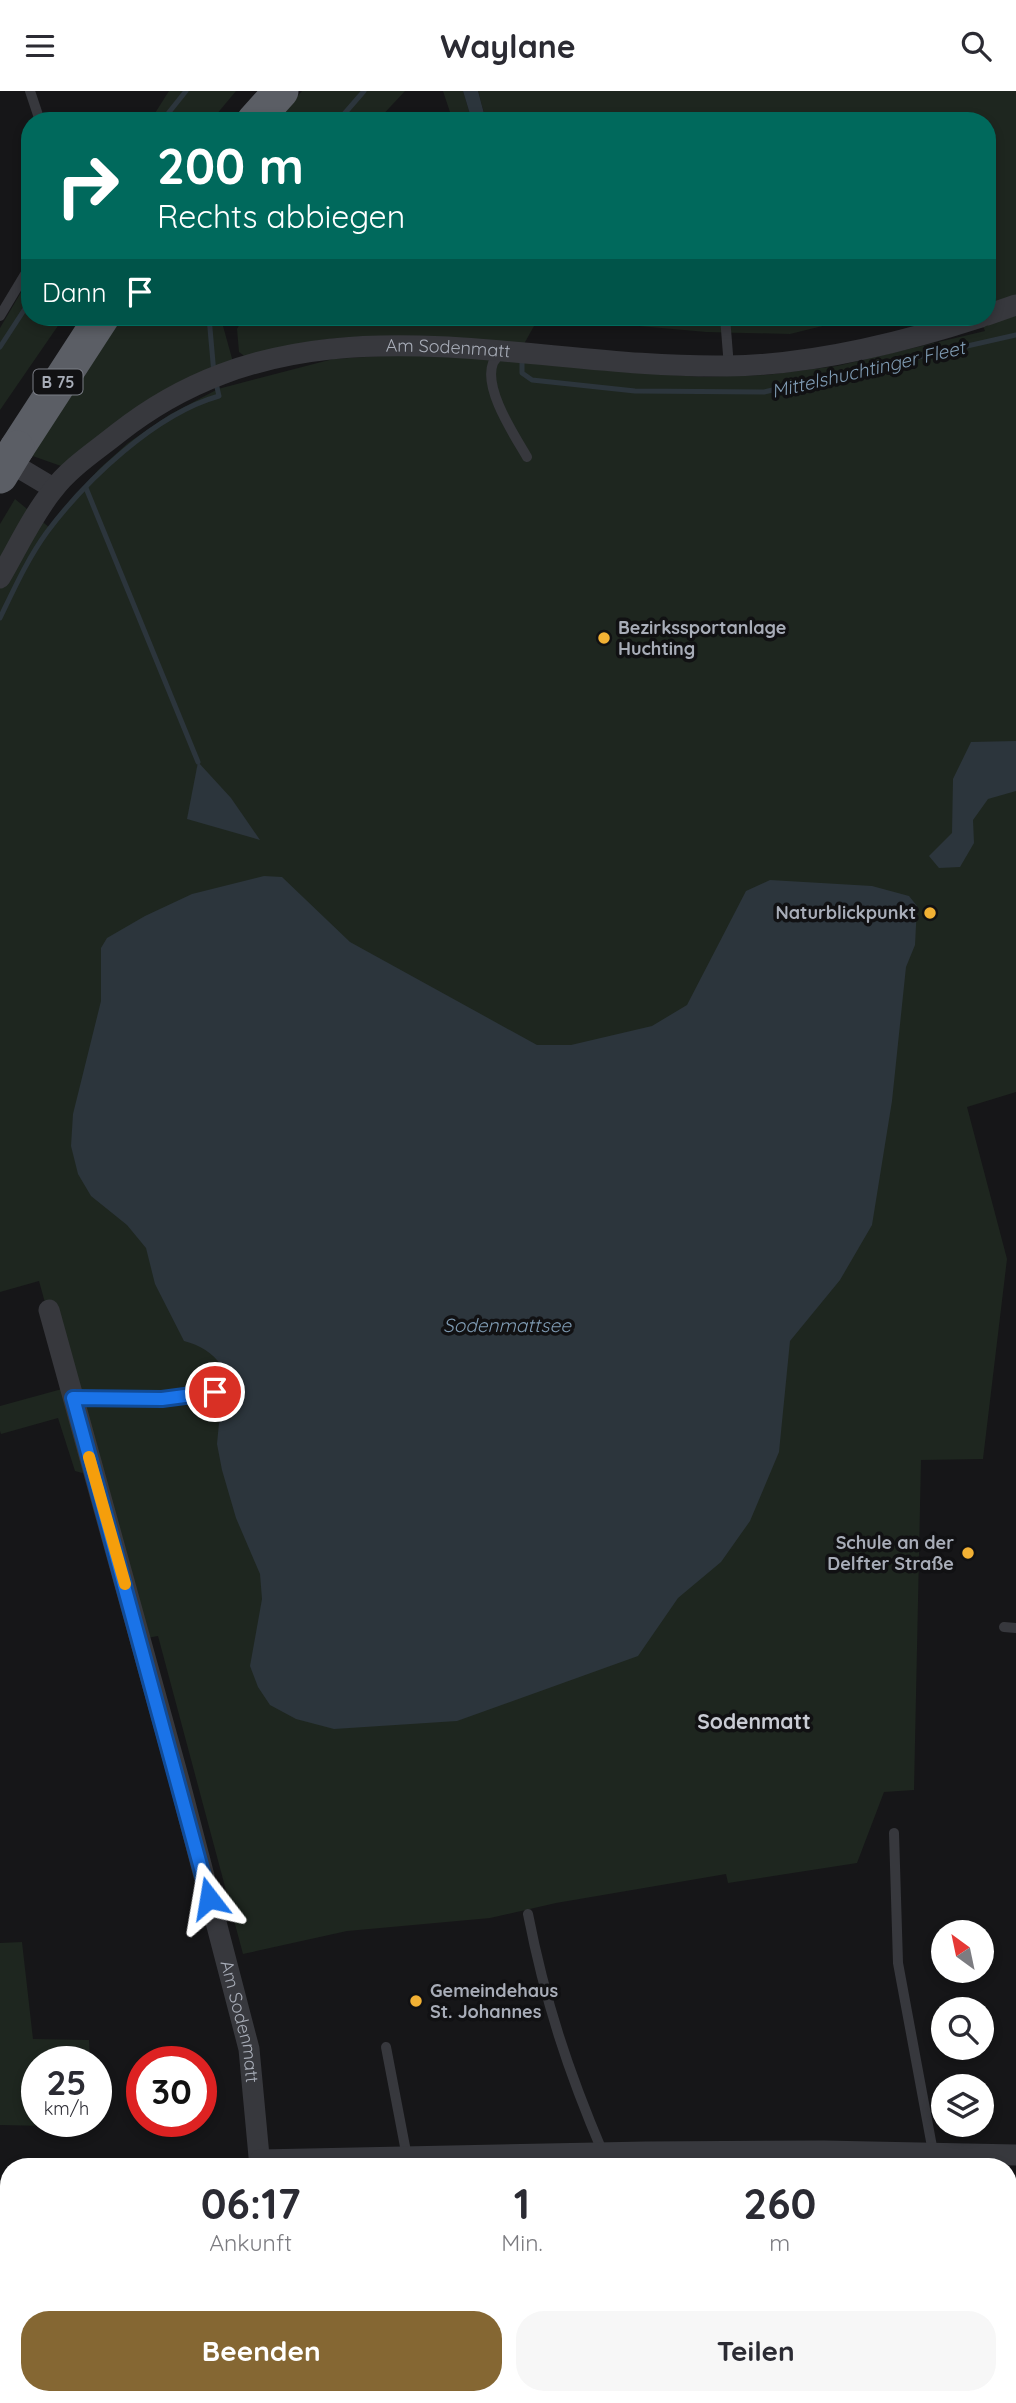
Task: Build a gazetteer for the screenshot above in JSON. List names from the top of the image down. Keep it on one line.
{"streets":{"highway":["B 75"],"street":["Am Sodenmatt"]},"districts":["Sodenmatt"],"water":["Mittelshuchtinger Fleet","Sodenmattsee"],"places":["Bezirkssportanlage Huchting","Naturblickpunkt","Schule an der Delfter Straße","Gemeindehaus St. Johannes"],"north":"top left","page":{"header":"Waylane","turn":["200 m","Rechts abbiegen"],"then":"Dann","speed":"25 km/h","limit":"30","eta":["06:17","Ankunft","1","Min.","260","m"],"buttons":["Beenden","Teilen"]}}
